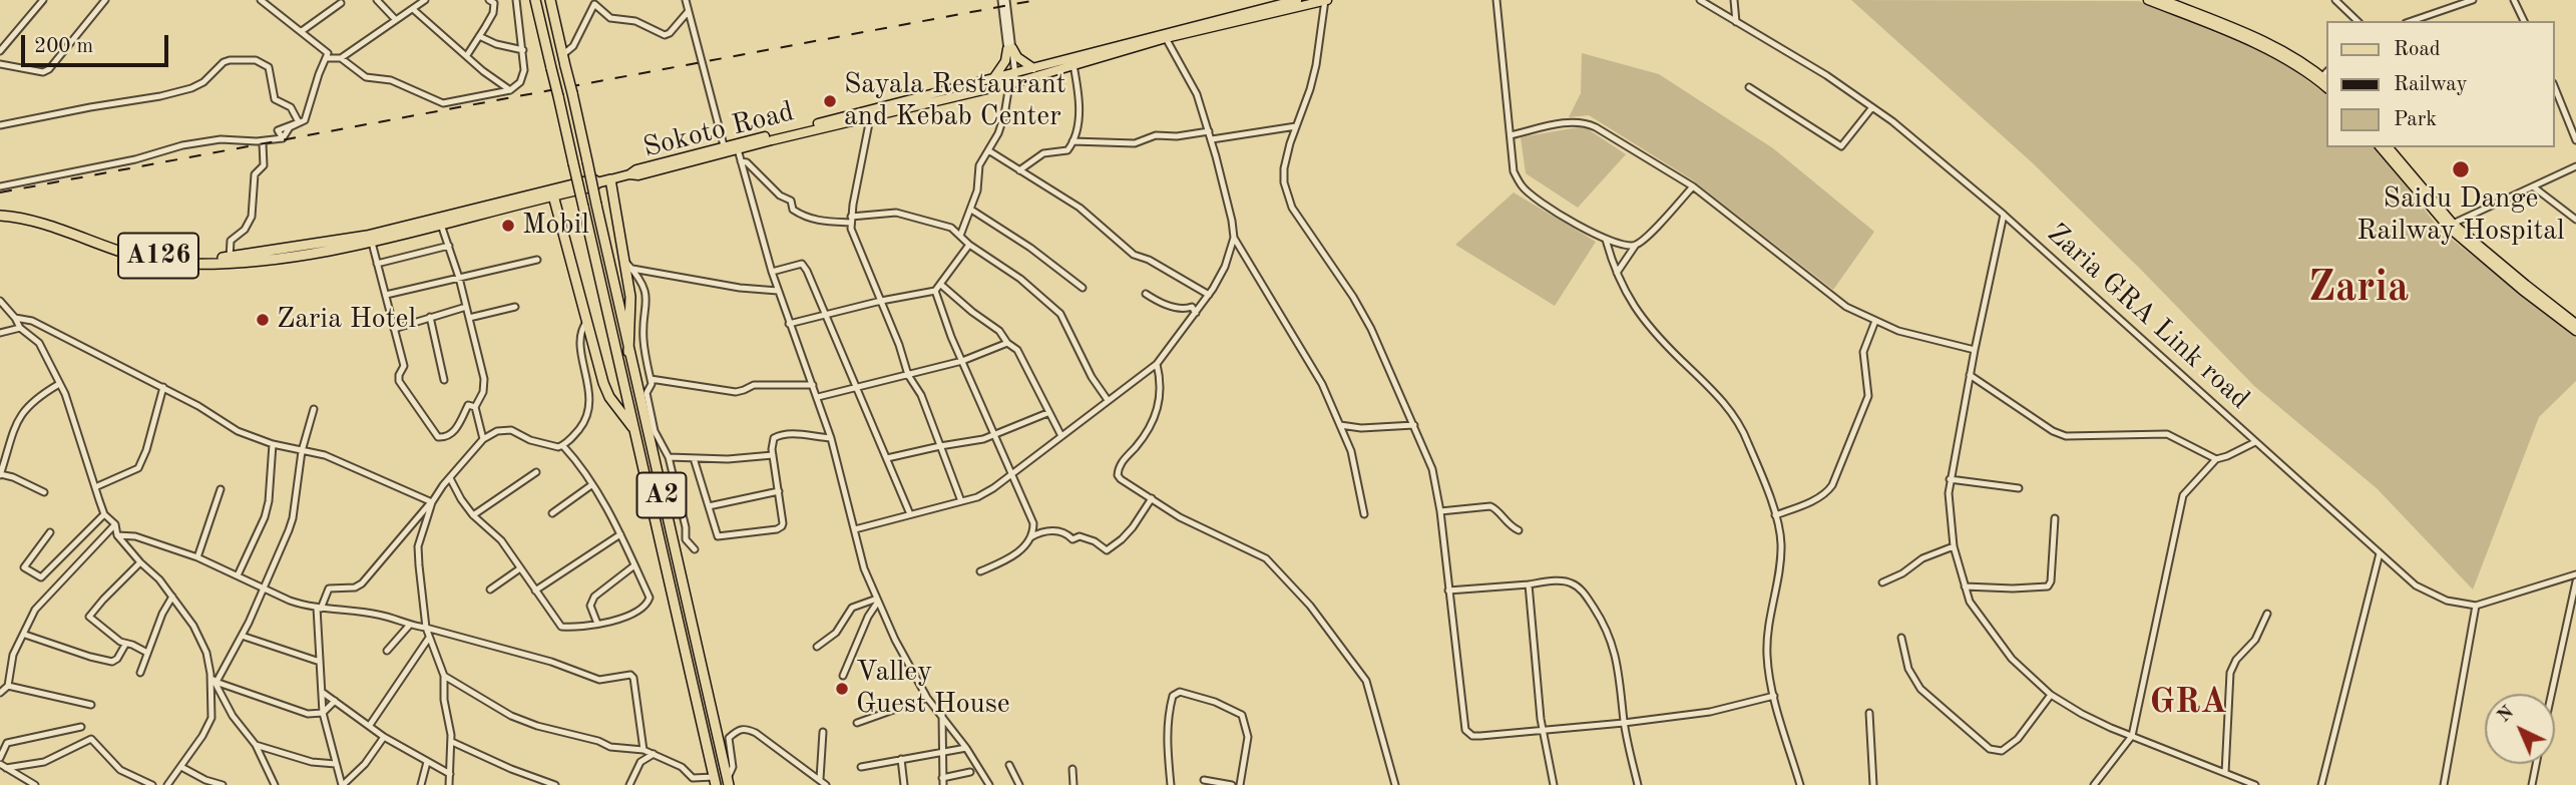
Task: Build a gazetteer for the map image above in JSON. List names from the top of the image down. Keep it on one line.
{"streets":{"highway":["A126","A2"],"main road":["Sokoto Road"],"street":["Zaria GRA Link road"]},"crossings":[["Sokoto Road","A126"]],"districts":["Zaria","GRA"],"places":["Sayala Restaurant and Kebab Center","Saidu Dange Railway Hospital","Mobil","Zaria Hotel","Valley Guest House"],"legend":["Road","Railway","Park"],"scale_bar":"200 m","north":"top left"}
